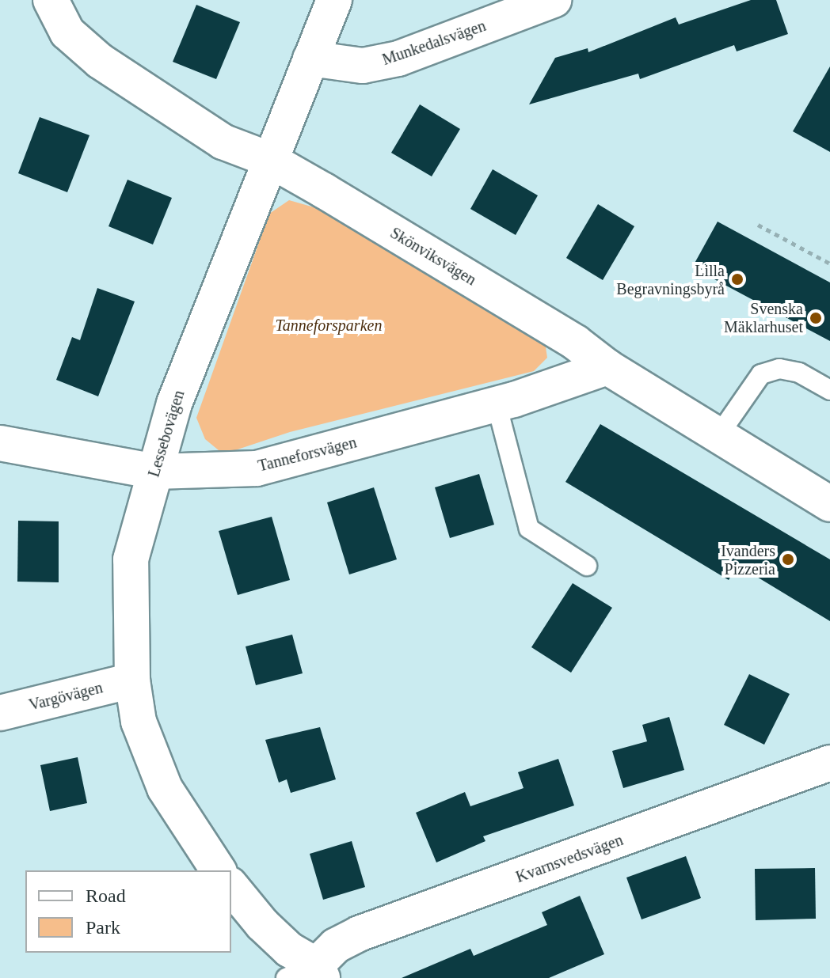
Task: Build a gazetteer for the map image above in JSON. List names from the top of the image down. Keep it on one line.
{"streets":{"street":["Munkedalsvägen","Skönviksvägen","Lessebovägen","Tanneforsvägen","Vargövägen","Kvarnsvedsvägen"]},"crossings":[["Munkedalsvägen","Lessebovägen"],["Skönviksvägen","Lessebovägen"],["Skönviksvägen","Tanneforsvägen"],["Lessebovägen","Tanneforsvägen"],["Lessebovägen","Vargövägen"]],"parks":["Tanneforsparken"],"places":["Lilla Begravningsbyrå","Svenska Mäklarhuset","Ivanders Pizzeria"],"legend":["Road","Park"]}
